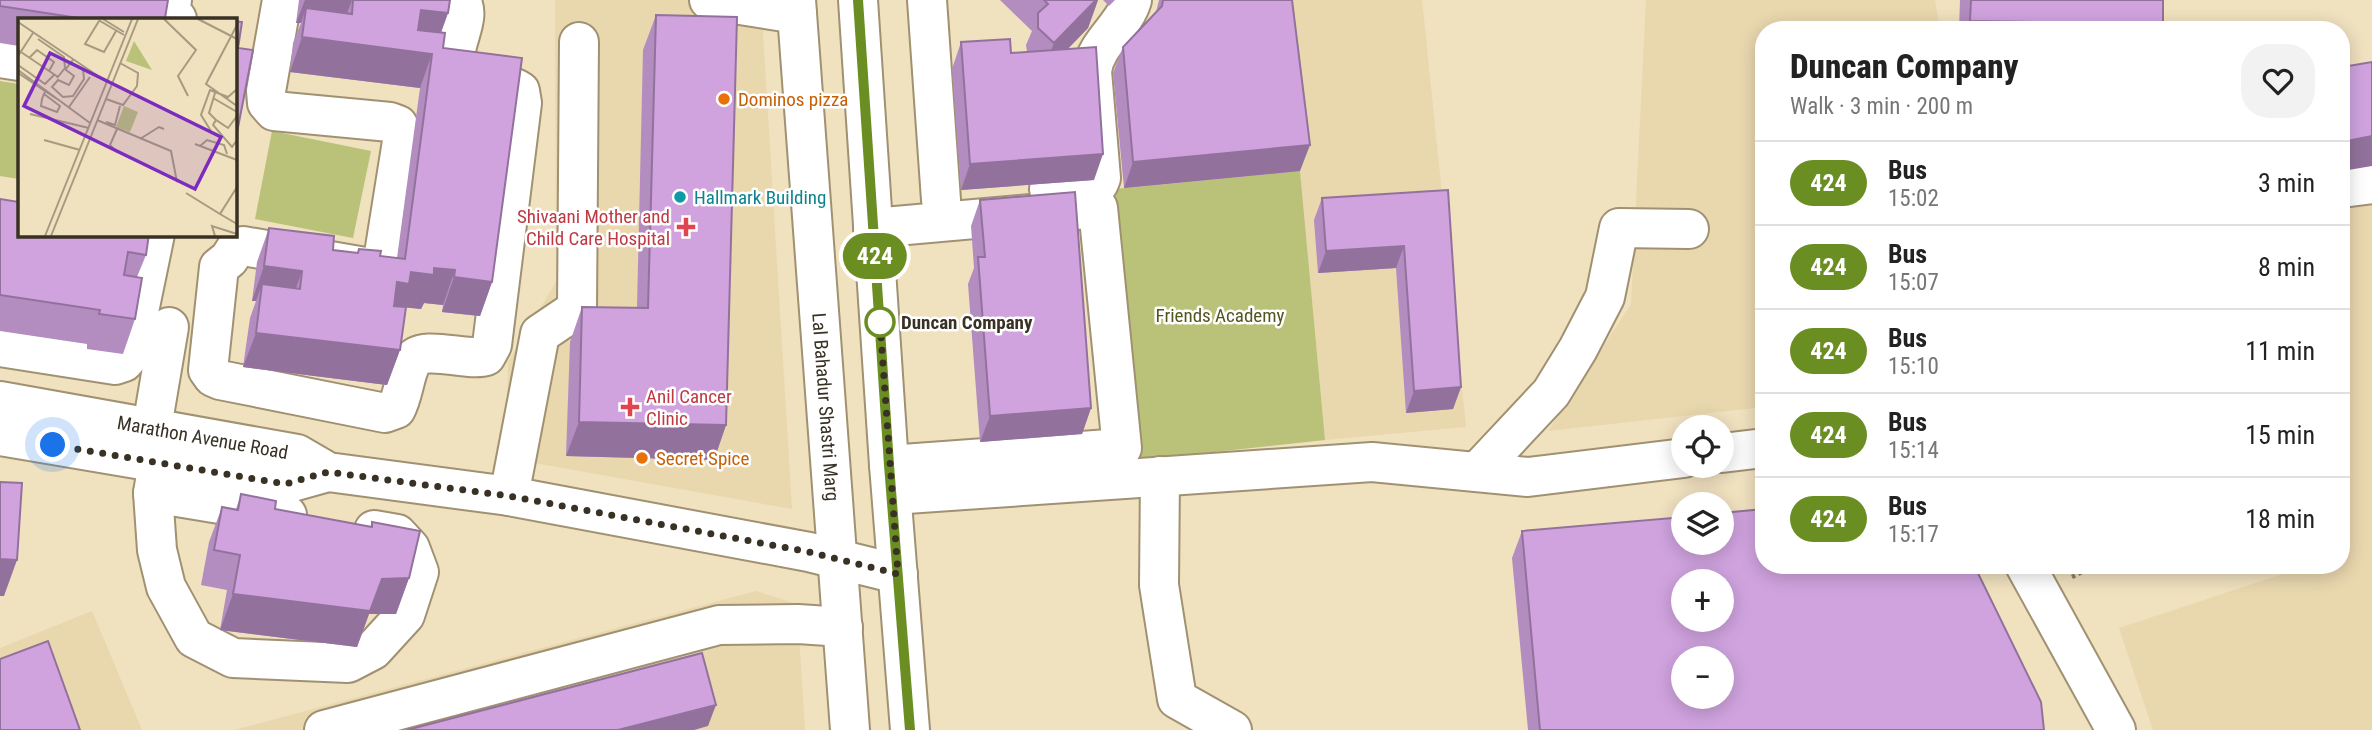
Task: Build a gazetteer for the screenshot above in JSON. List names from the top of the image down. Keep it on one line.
{"streets":{"street":["Lal Bahadur Shastri Marg","Marathon Avenue Road"]},"parks":["Friends Academy"],"places":{"other":["Dominos pizza","Hallmark Building","Duncan Company","Secret Spice"],"health":["Shivaani Mother and Child Care Hospital","Anil Cancer Clinic"]},"lines":["bus line 424"],"page":{"on_map":"424","heading":["Duncan Company","Walk · 3 min · 200 m"],"list":[{"mark":"424","name":"Bus","note":"15:02","value":"3 min"},{"mark":"424","name":"Bus","note":"15:07","value":"8 min"},{"mark":"424","name":"Bus","note":"15:10","value":"11 min"},{"mark":"424","name":"Bus","note":"15:14","value":"15 min"},{"mark":"424","name":"Bus","note":"15:17","value":"18 min"}],"map_buttons":["+","−"]}}
